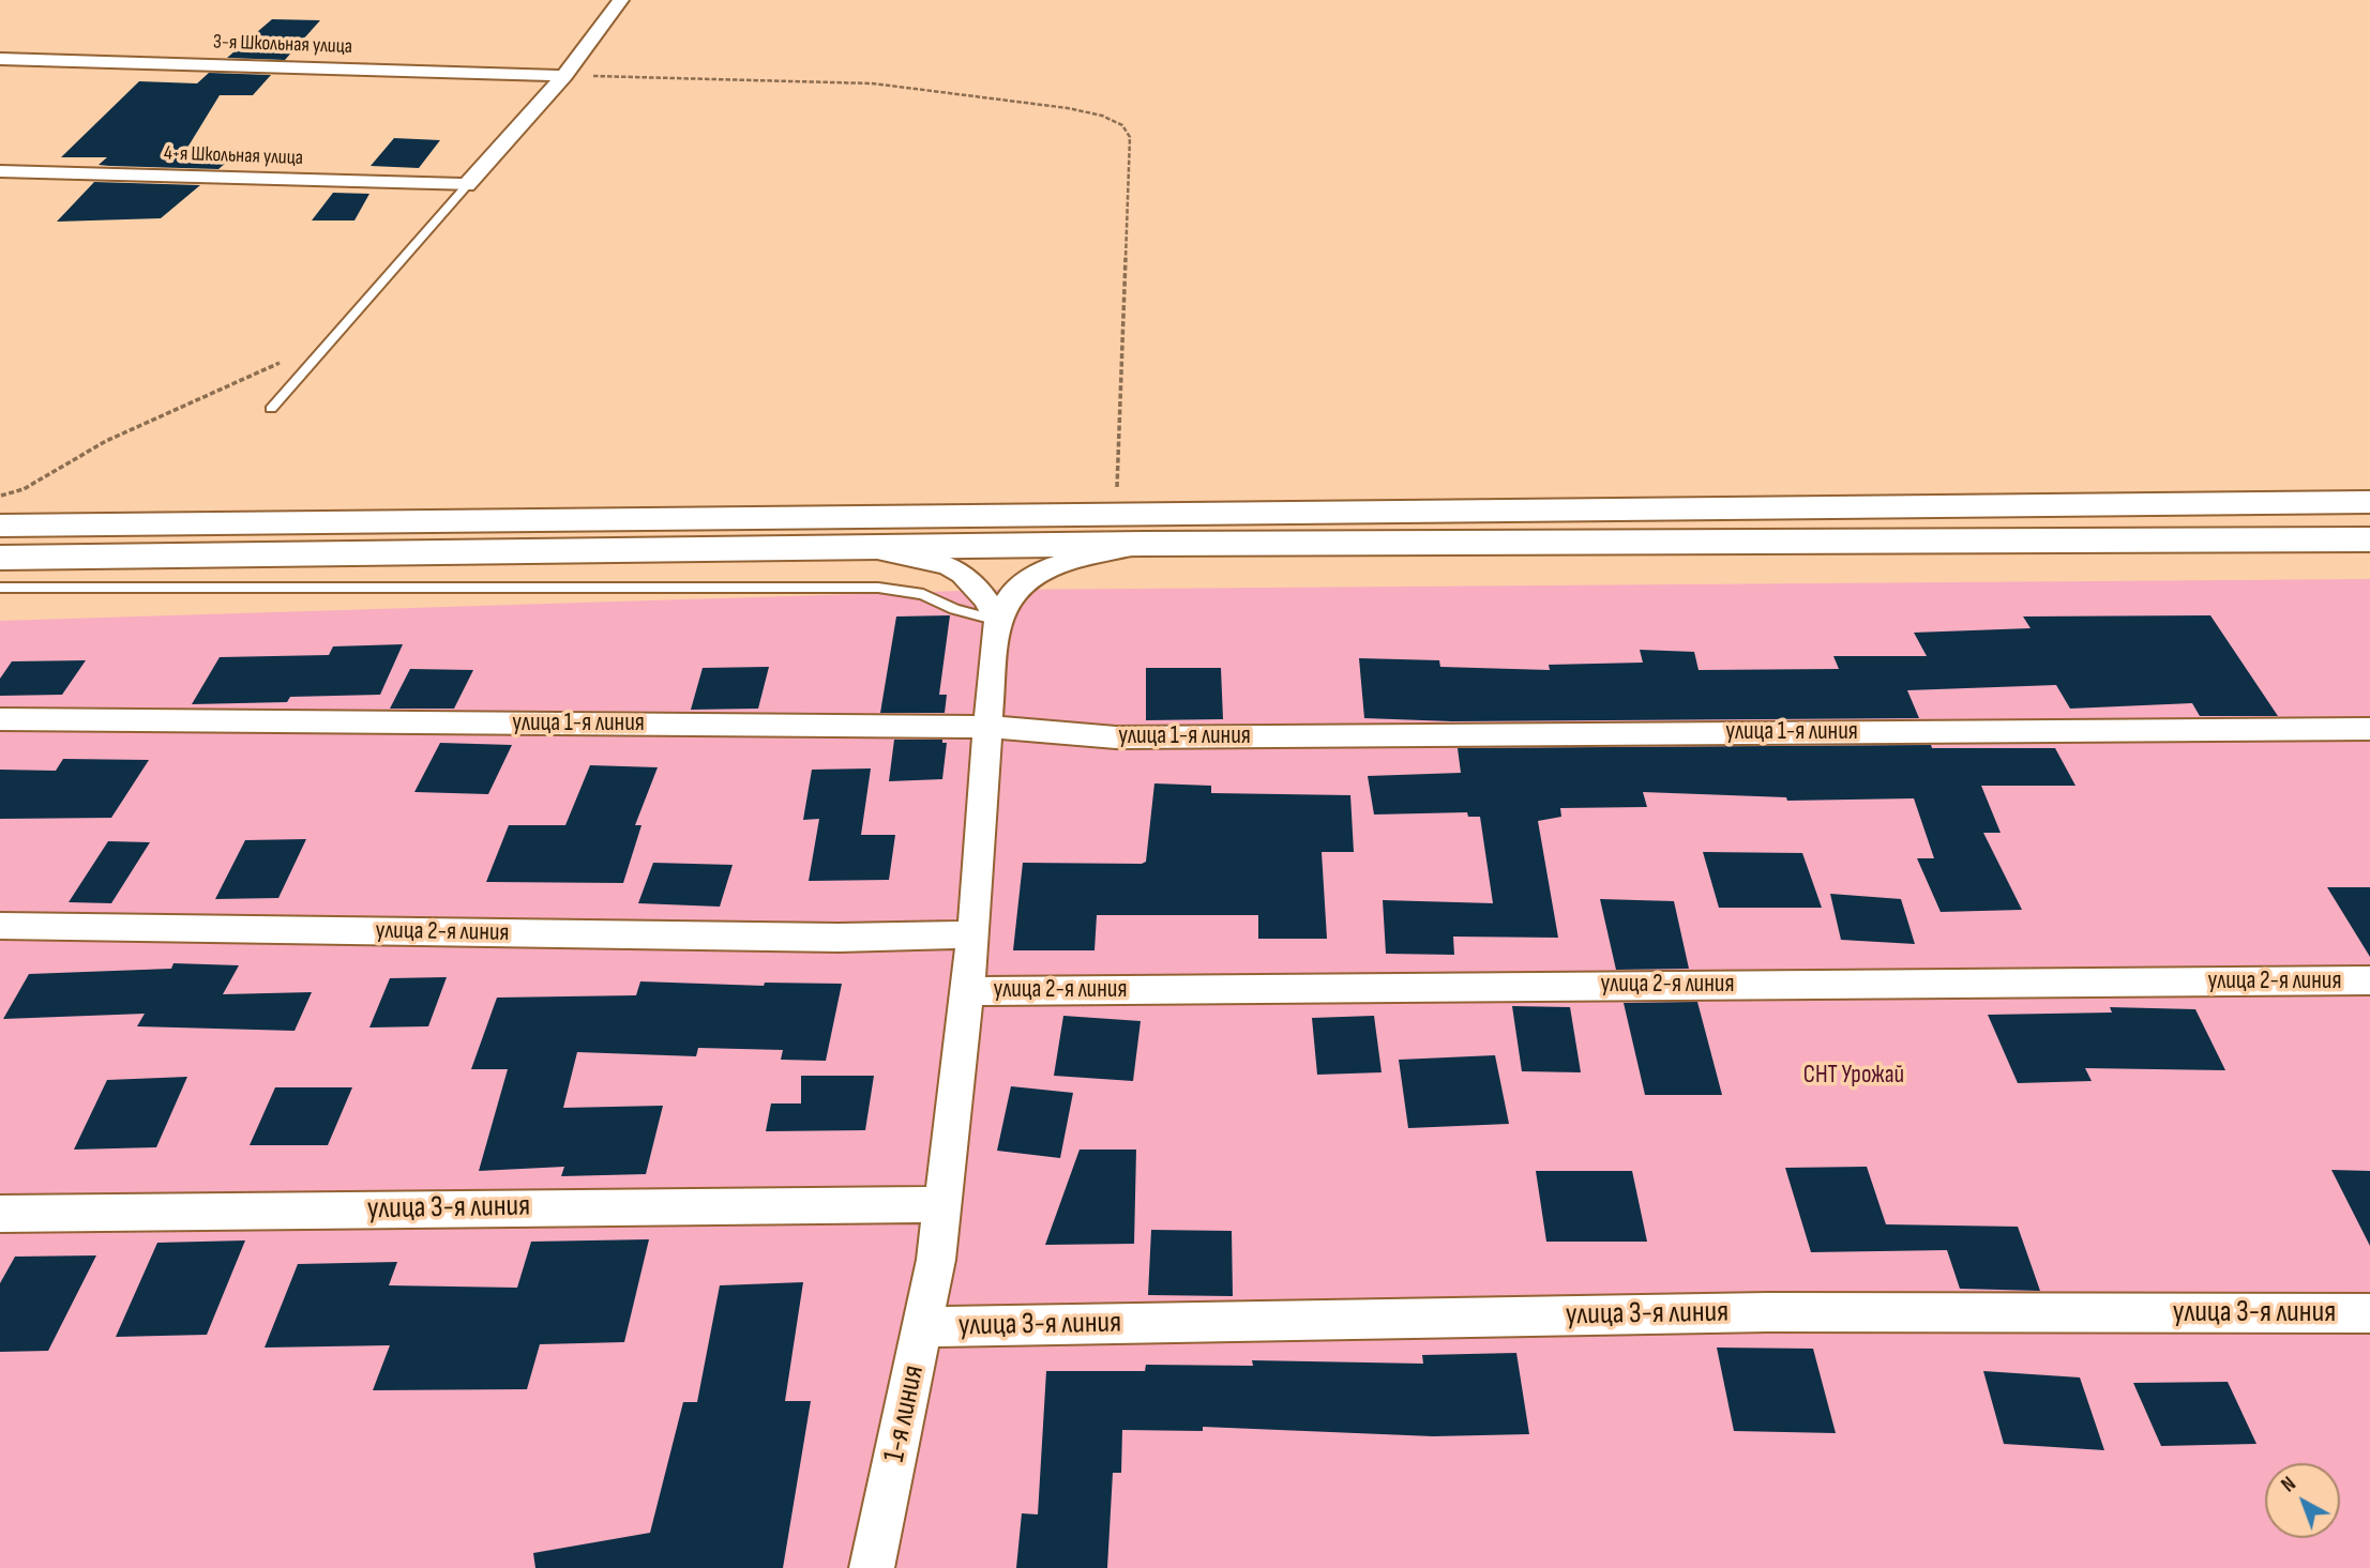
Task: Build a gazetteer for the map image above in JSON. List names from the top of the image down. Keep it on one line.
{"streets":{"street":["3-я Школьная улица","4-я Школьная улица","улица 1-я линия","улица 2-я линия","улица 3-я линия","1-я линия"]},"crossings":[["улица 1-я линия","1-я линия"],["улица 2-я линия","1-я линия"],["улица 3-я линия","1-я линия"]],"parks":["СНТ Урожай"],"north":"top left"}
